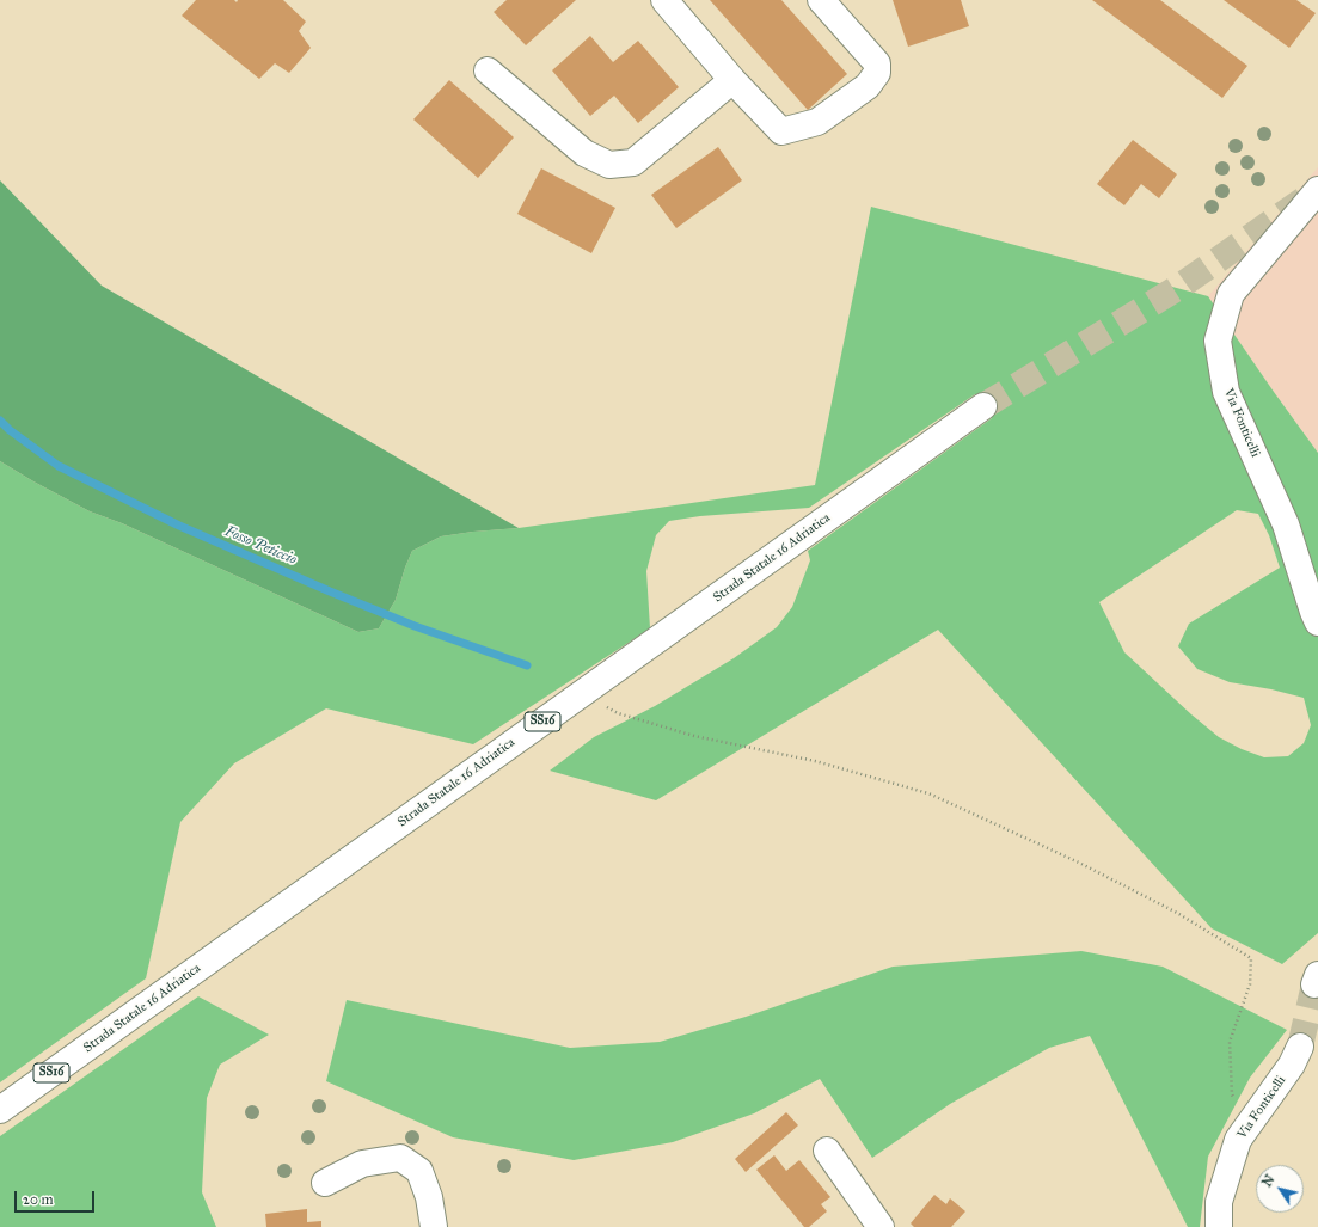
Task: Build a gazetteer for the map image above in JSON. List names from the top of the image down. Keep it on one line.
{"streets":{"main road":["Via Fonticelli","Strada Statale 16 Adriatica","SS16"]},"water":["Fosso Peticcio"],"scale_bar":"20 m","north":"top left"}
